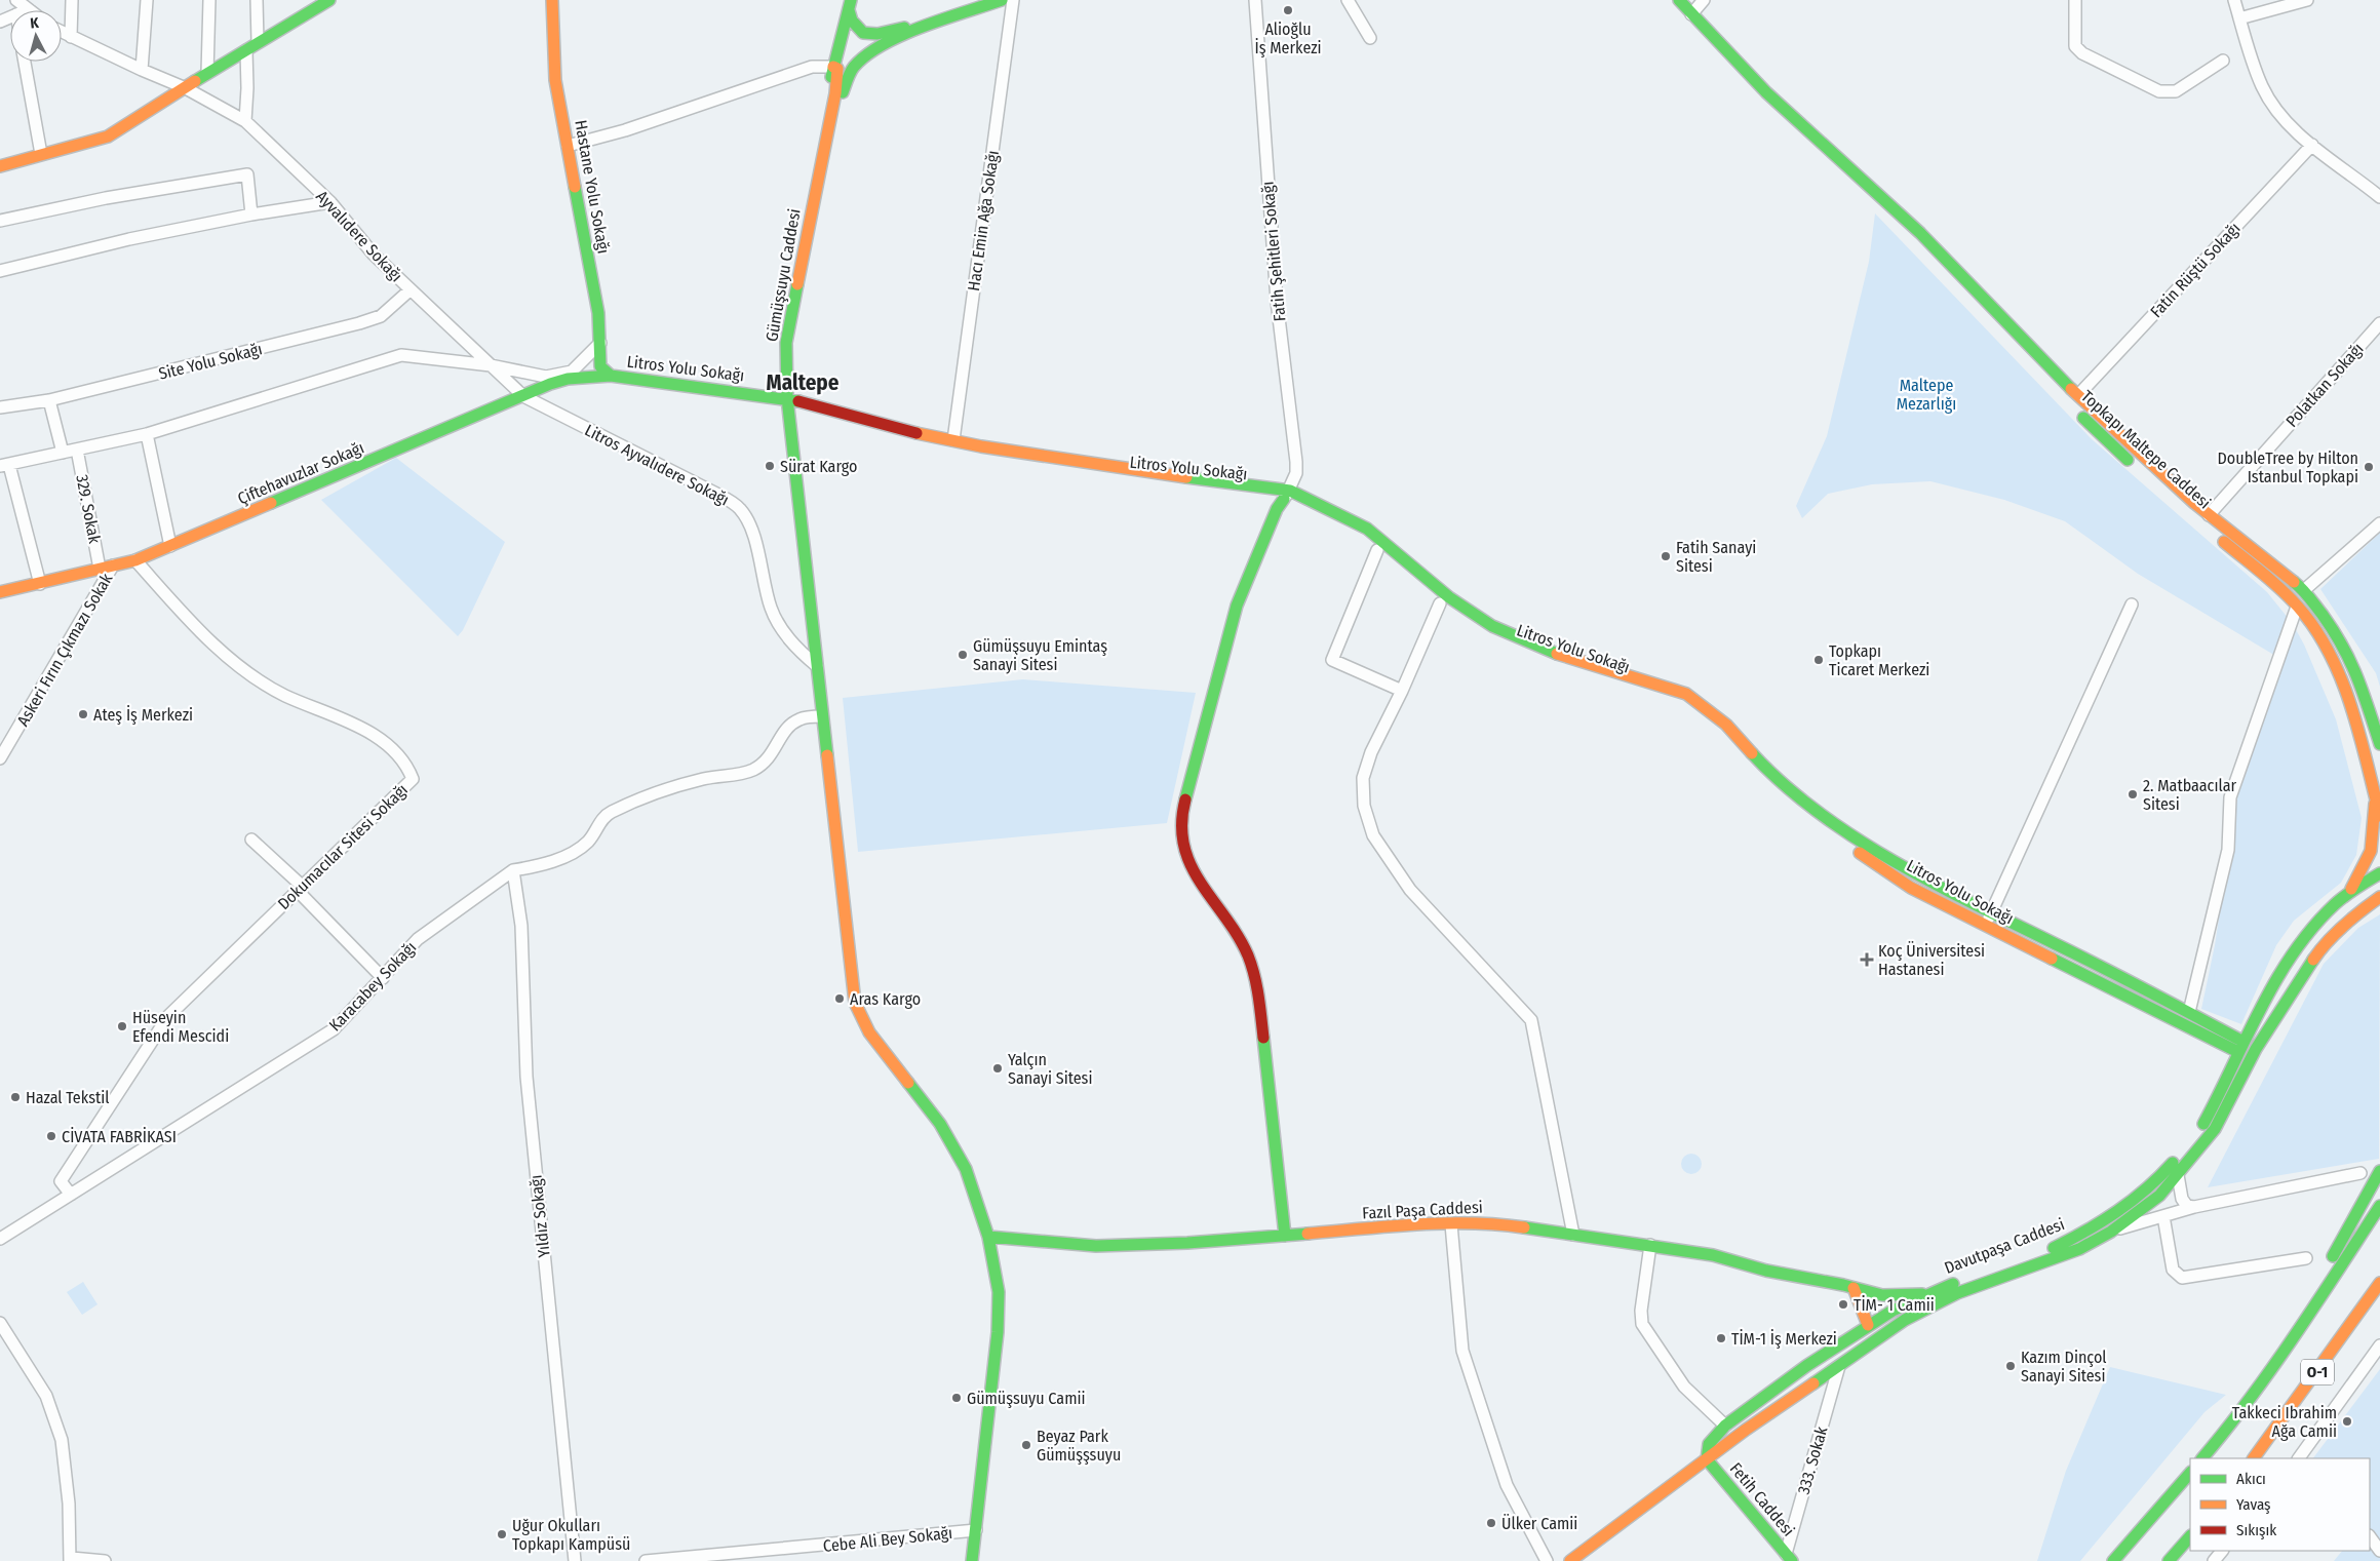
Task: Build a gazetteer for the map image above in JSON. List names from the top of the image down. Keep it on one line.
{"streets":{"main road":["Hastane Yolu Sokağı","Gümüşsuyu Caddesi","Litros Yolu Sokağı","Topkapı Maltepe Caddesi","Çiftehavuzlar Sokağı","Fazıl Paşa Caddesi","Davutpaşa Caddesi","O-1","Fetih Caddesi"],"street":["Hacı Emin Ağa Sokağı","Ayvalıdere Sokağı","Fatih Şehitleri Sokağı","Fatin Rüştü Sokağı","Site Yolu Sokağı","Polatkan Sokağı","Litros Ayvalıdere Sokağı","329. Sokak","Askeri Fırın Çıkmazı Sokak","Dokumacılar Sitesi Sokağı","Karacabey Sokağı","Yıldız Sokağı","333. Sokak","Cebe Ali Bey Sokağı"]},"crossings":[["Hastane Yolu Sokağı","Litros Yolu Sokağı"],["Hastane Yolu Sokağı","Çiftehavuzlar Sokağı"],["Hacı Emin Ağa Sokağı","Litros Yolu Sokağı"],["Ayvalıdere Sokağı","Site Yolu Sokağı"],["Ayvalıdere Sokağı","Litros Ayvalıdere Sokağı"],["Ayvalıdere Sokağı","Çiftehavuzlar Sokağı"],["Fatih Şehitleri Sokağı","Litros Yolu Sokağı"],["Fatin Rüştü Sokağı","Topkapı Maltepe Caddesi"],["Gümüşsuyu Caddesi","Litros Yolu Sokağı"],["Gümüşsuyu Caddesi","Litros Ayvalıdere Sokağı"],["Gümüşsuyu Caddesi","Karacabey Sokağı"],["Gümüşsuyu Caddesi","Fazıl Paşa Caddesi"],["Gümüşsuyu Caddesi","Cebe Ali Bey Sokağı"],["Litros Yolu Sokağı","Çiftehavuzlar Sokağı"],["Litros Yolu Sokağı","Davutpaşa Caddesi"],["Polatkan Sokağı","Topkapı Maltepe Caddesi"],["Litros Ayvalıdere Sokağı","Çiftehavuzlar Sokağı"],["Çiftehavuzlar Sokağı","329. Sokak"],["Çiftehavuzlar Sokağı","Askeri Fırın Çıkmazı Sokak"],["Çiftehavuzlar Sokağı","Dokumacılar Sitesi Sokağı"],["Dokumacılar Sitesi Sokağı","Karacabey Sokağı"],["Karacabey Sokağı","Yıldız Sokağı"],["Fazıl Paşa Caddesi","Davutpaşa Caddesi"],["Davutpaşa Caddesi","333. Sokak"],["Davutpaşa Caddesi","Fetih Caddesi"],["333. Sokak","Fetih Caddesi"]],"districts":["Maltepe"],"parks":["Maltepe Mezarlığı"],"places":{"other":["Alioğlu İş Merkezi","Sürat Kargo","DoubleTree by Hilton Istanbul Topkapi","Fatih Sanayi Sitesi","Gümüşsuyu Emintaş Sanayi Sitesi","Topkapı Ticaret Merkezi","Ateş İş Merkezi","2. Matbaacılar Sitesi","Aras Kargo","Hüseyin Efendi Mescidi","Yalçın Sanayi Sitesi","Hazal Tekstil","CİVATA FABRİKASI","TİM- 1 Camii","TİM-1 İş Merkezi","Kazım Dinçol Sanayi Sitesi","Gümüşsuyu Camii","Takkeci Ibrahim Ağa Camii","Beyaz Park Gümüşşsuyu","Ülker Camii","Uğur Okulları Topkapı Kampüsü"],"health":["Koç Üniversitesi Hastanesi"]},"legend":["Akıcı","Yavaş","Sıkışık"],"north":"top"}
